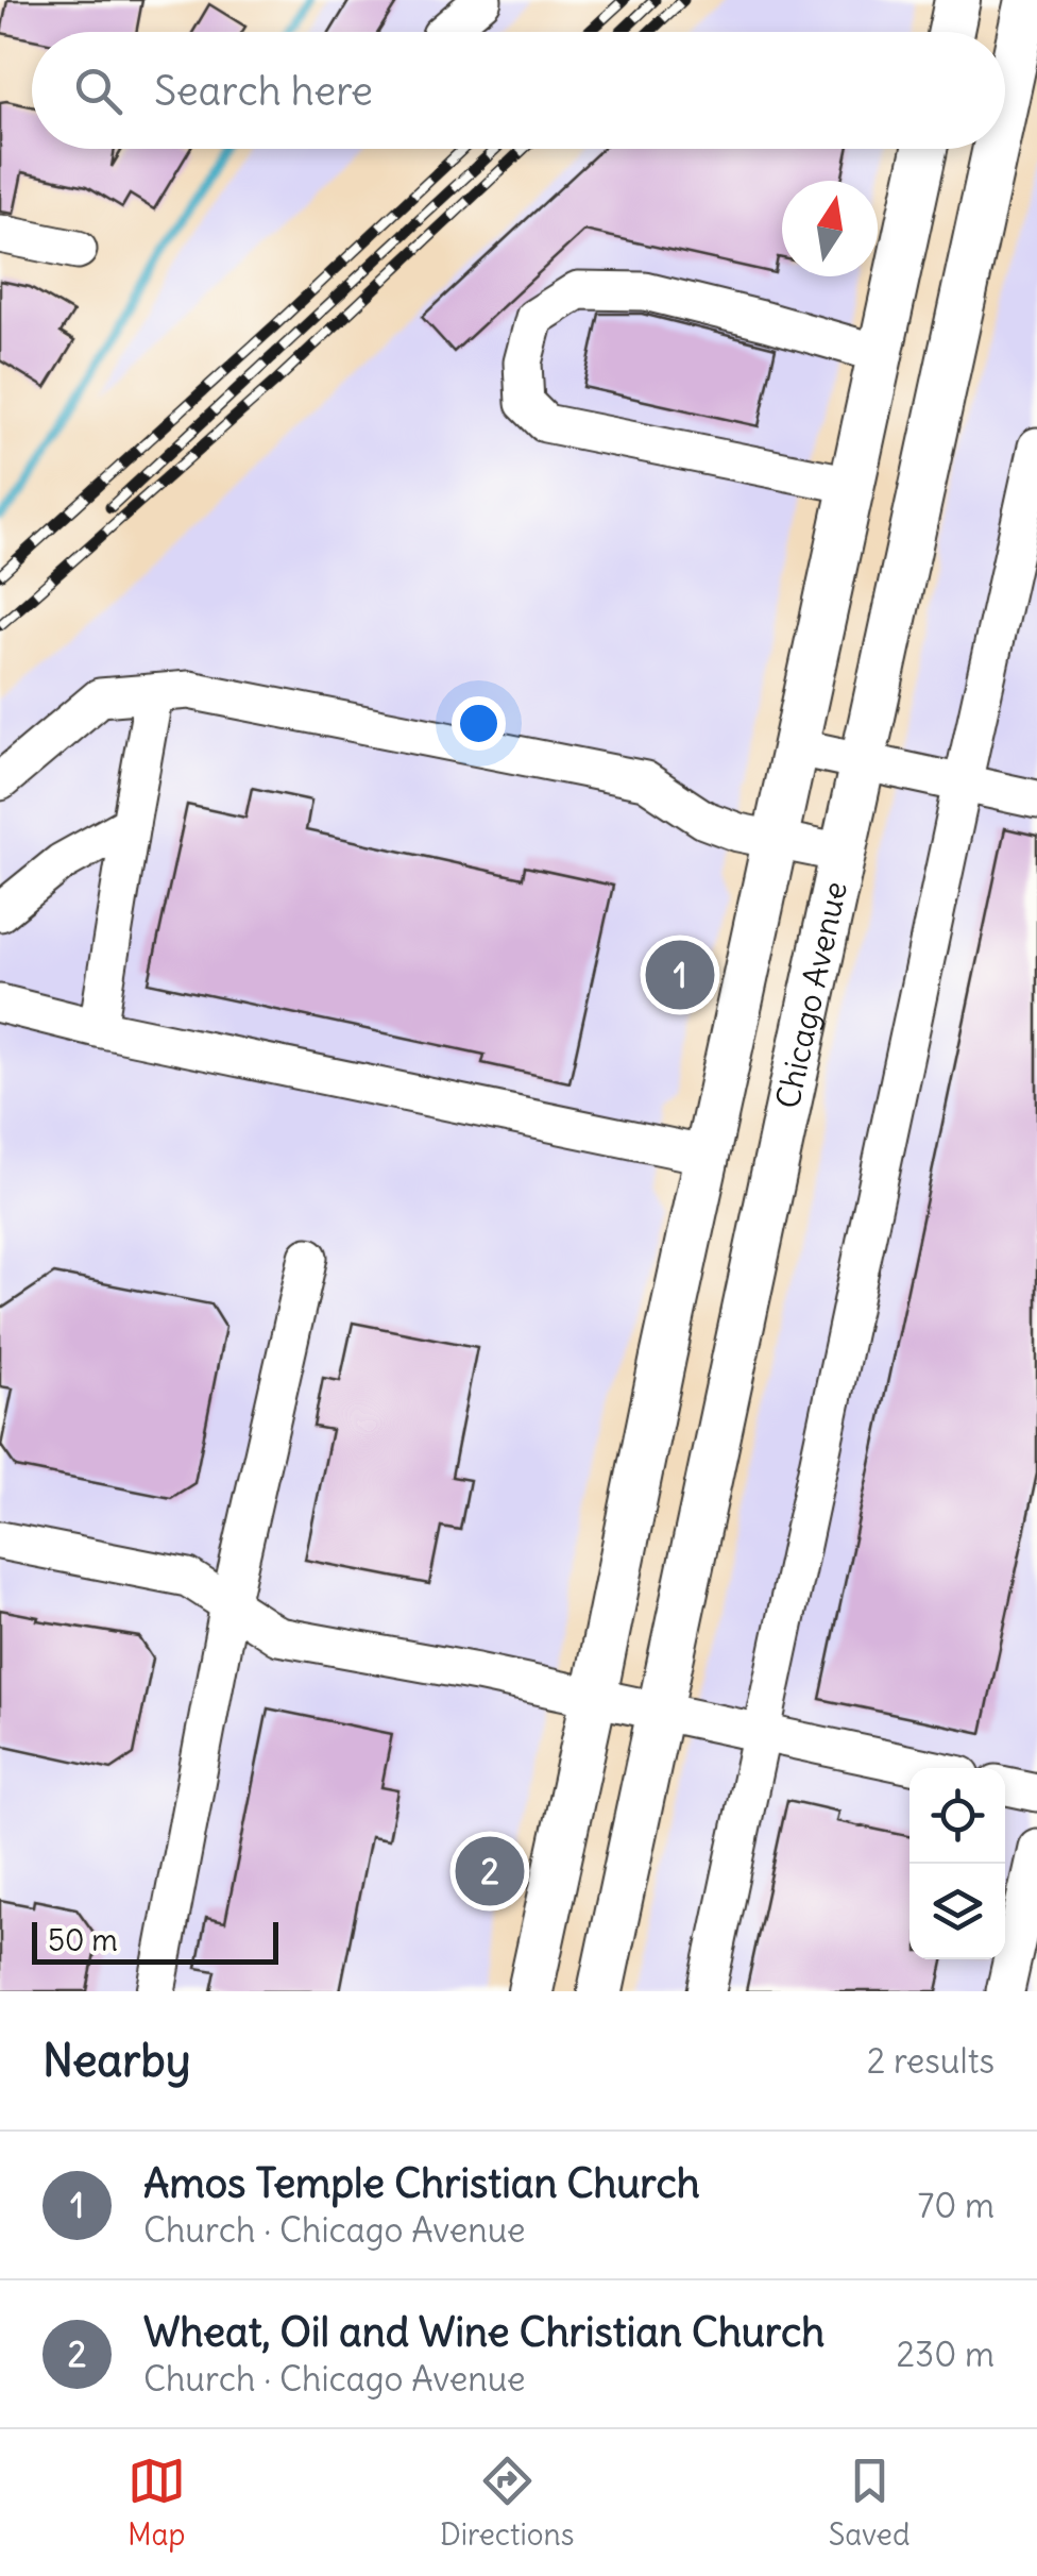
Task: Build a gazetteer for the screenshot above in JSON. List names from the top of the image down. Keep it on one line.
{"streets":{"main road":["Chicago Avenue"]},"scale_bar":"50 m","north":"top","page":{"search":"Search here","pins":["1","2"],"scale":"50 m","heading":["Nearby","2 results"],"list":[{"mark":"1","name":"Amos Temple Christian Church","note":"Church · Chicago Avenue","value":"70 m"},{"mark":"2","name":"Wheat, Oil and Wine Christian Church","note":"Church · Chicago Avenue","value":"230 m"}],"nav":["Map","Directions","Saved"]}}
